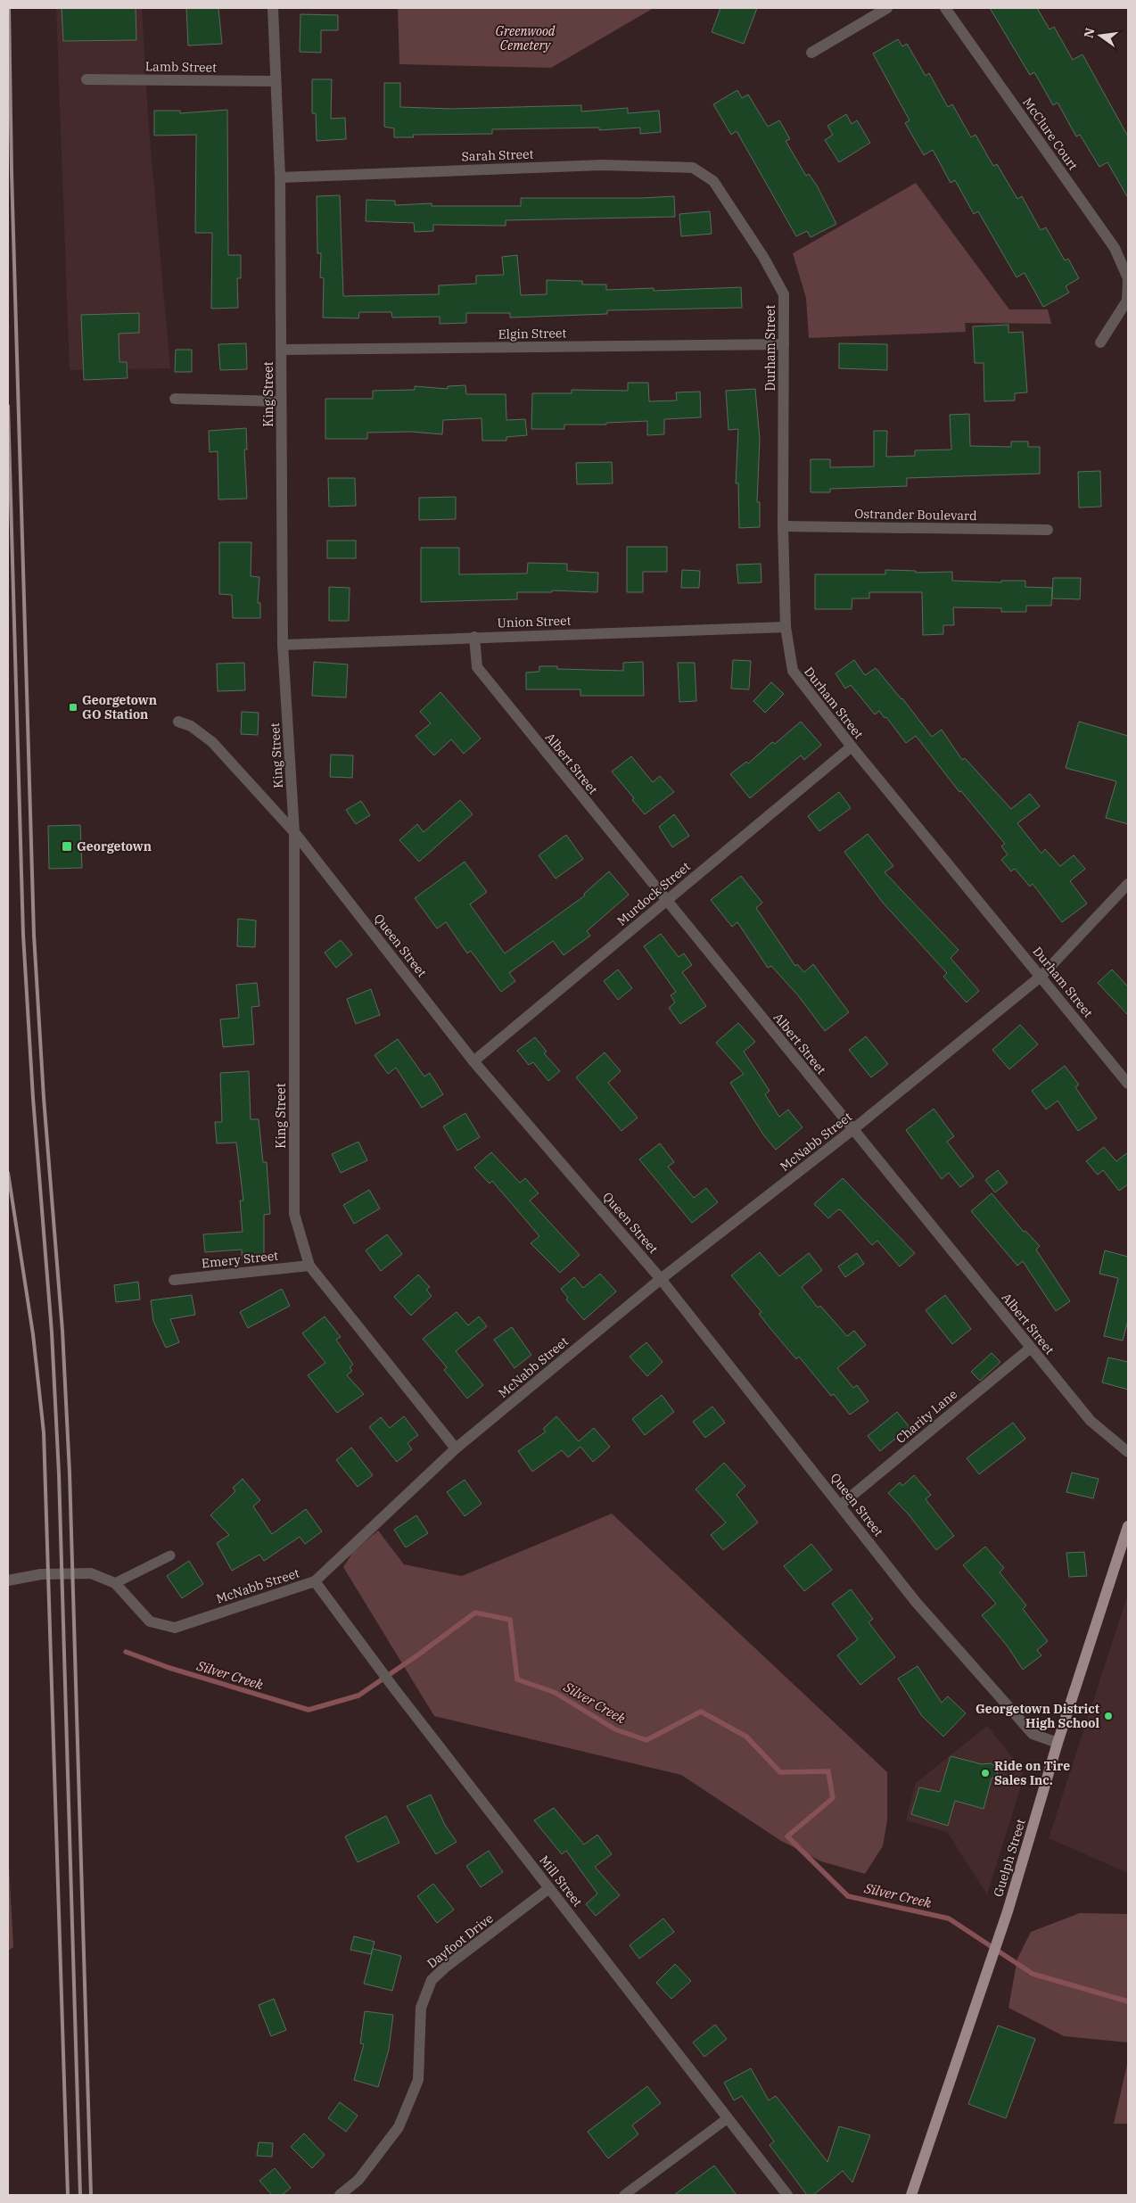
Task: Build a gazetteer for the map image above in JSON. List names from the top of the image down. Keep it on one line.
{"streets":{"main road":["Guelph Street"],"street":["Lamb Street","McClure Court","Sarah Street","Elgin Street","Durham Street","King Street","Ostrander Boulevard","Union Street","Albert Street","Murdock Street","Queen Street","McNabb Street","Emery Street","Charity Lane","Mill Street","Dayfoot Drive"]},"crossings":[["Lamb Street","King Street"],["Sarah Street","Durham Street"],["Sarah Street","King Street"],["Elgin Street","Durham Street"],["Elgin Street","King Street"],["Durham Street","Ostrander Boulevard"],["Durham Street","Union Street"],["Durham Street","Murdock Street"],["Durham Street","McNabb Street"],["King Street","Union Street"],["King Street","Queen Street"],["King Street","McNabb Street"],["King Street","Emery Street"],["Union Street","Albert Street"],["Albert Street","Murdock Street"],["Albert Street","McNabb Street"],["Albert Street","Charity Lane"],["Murdock Street","Queen Street"],["Queen Street","McNabb Street"],["Queen Street","Charity Lane"],["Queen Street","Guelph Street"],["McNabb Street","Mill Street"],["Mill Street","Dayfoot Drive"]],"water":["Silver Creek"],"parks":["Greenwood Cemetery"],"places":{"transit":["Georgetown GO Station","Georgetown"],"other":["Georgetown District High School","Ride on Tire Sales Inc."]},"north":"left"}
